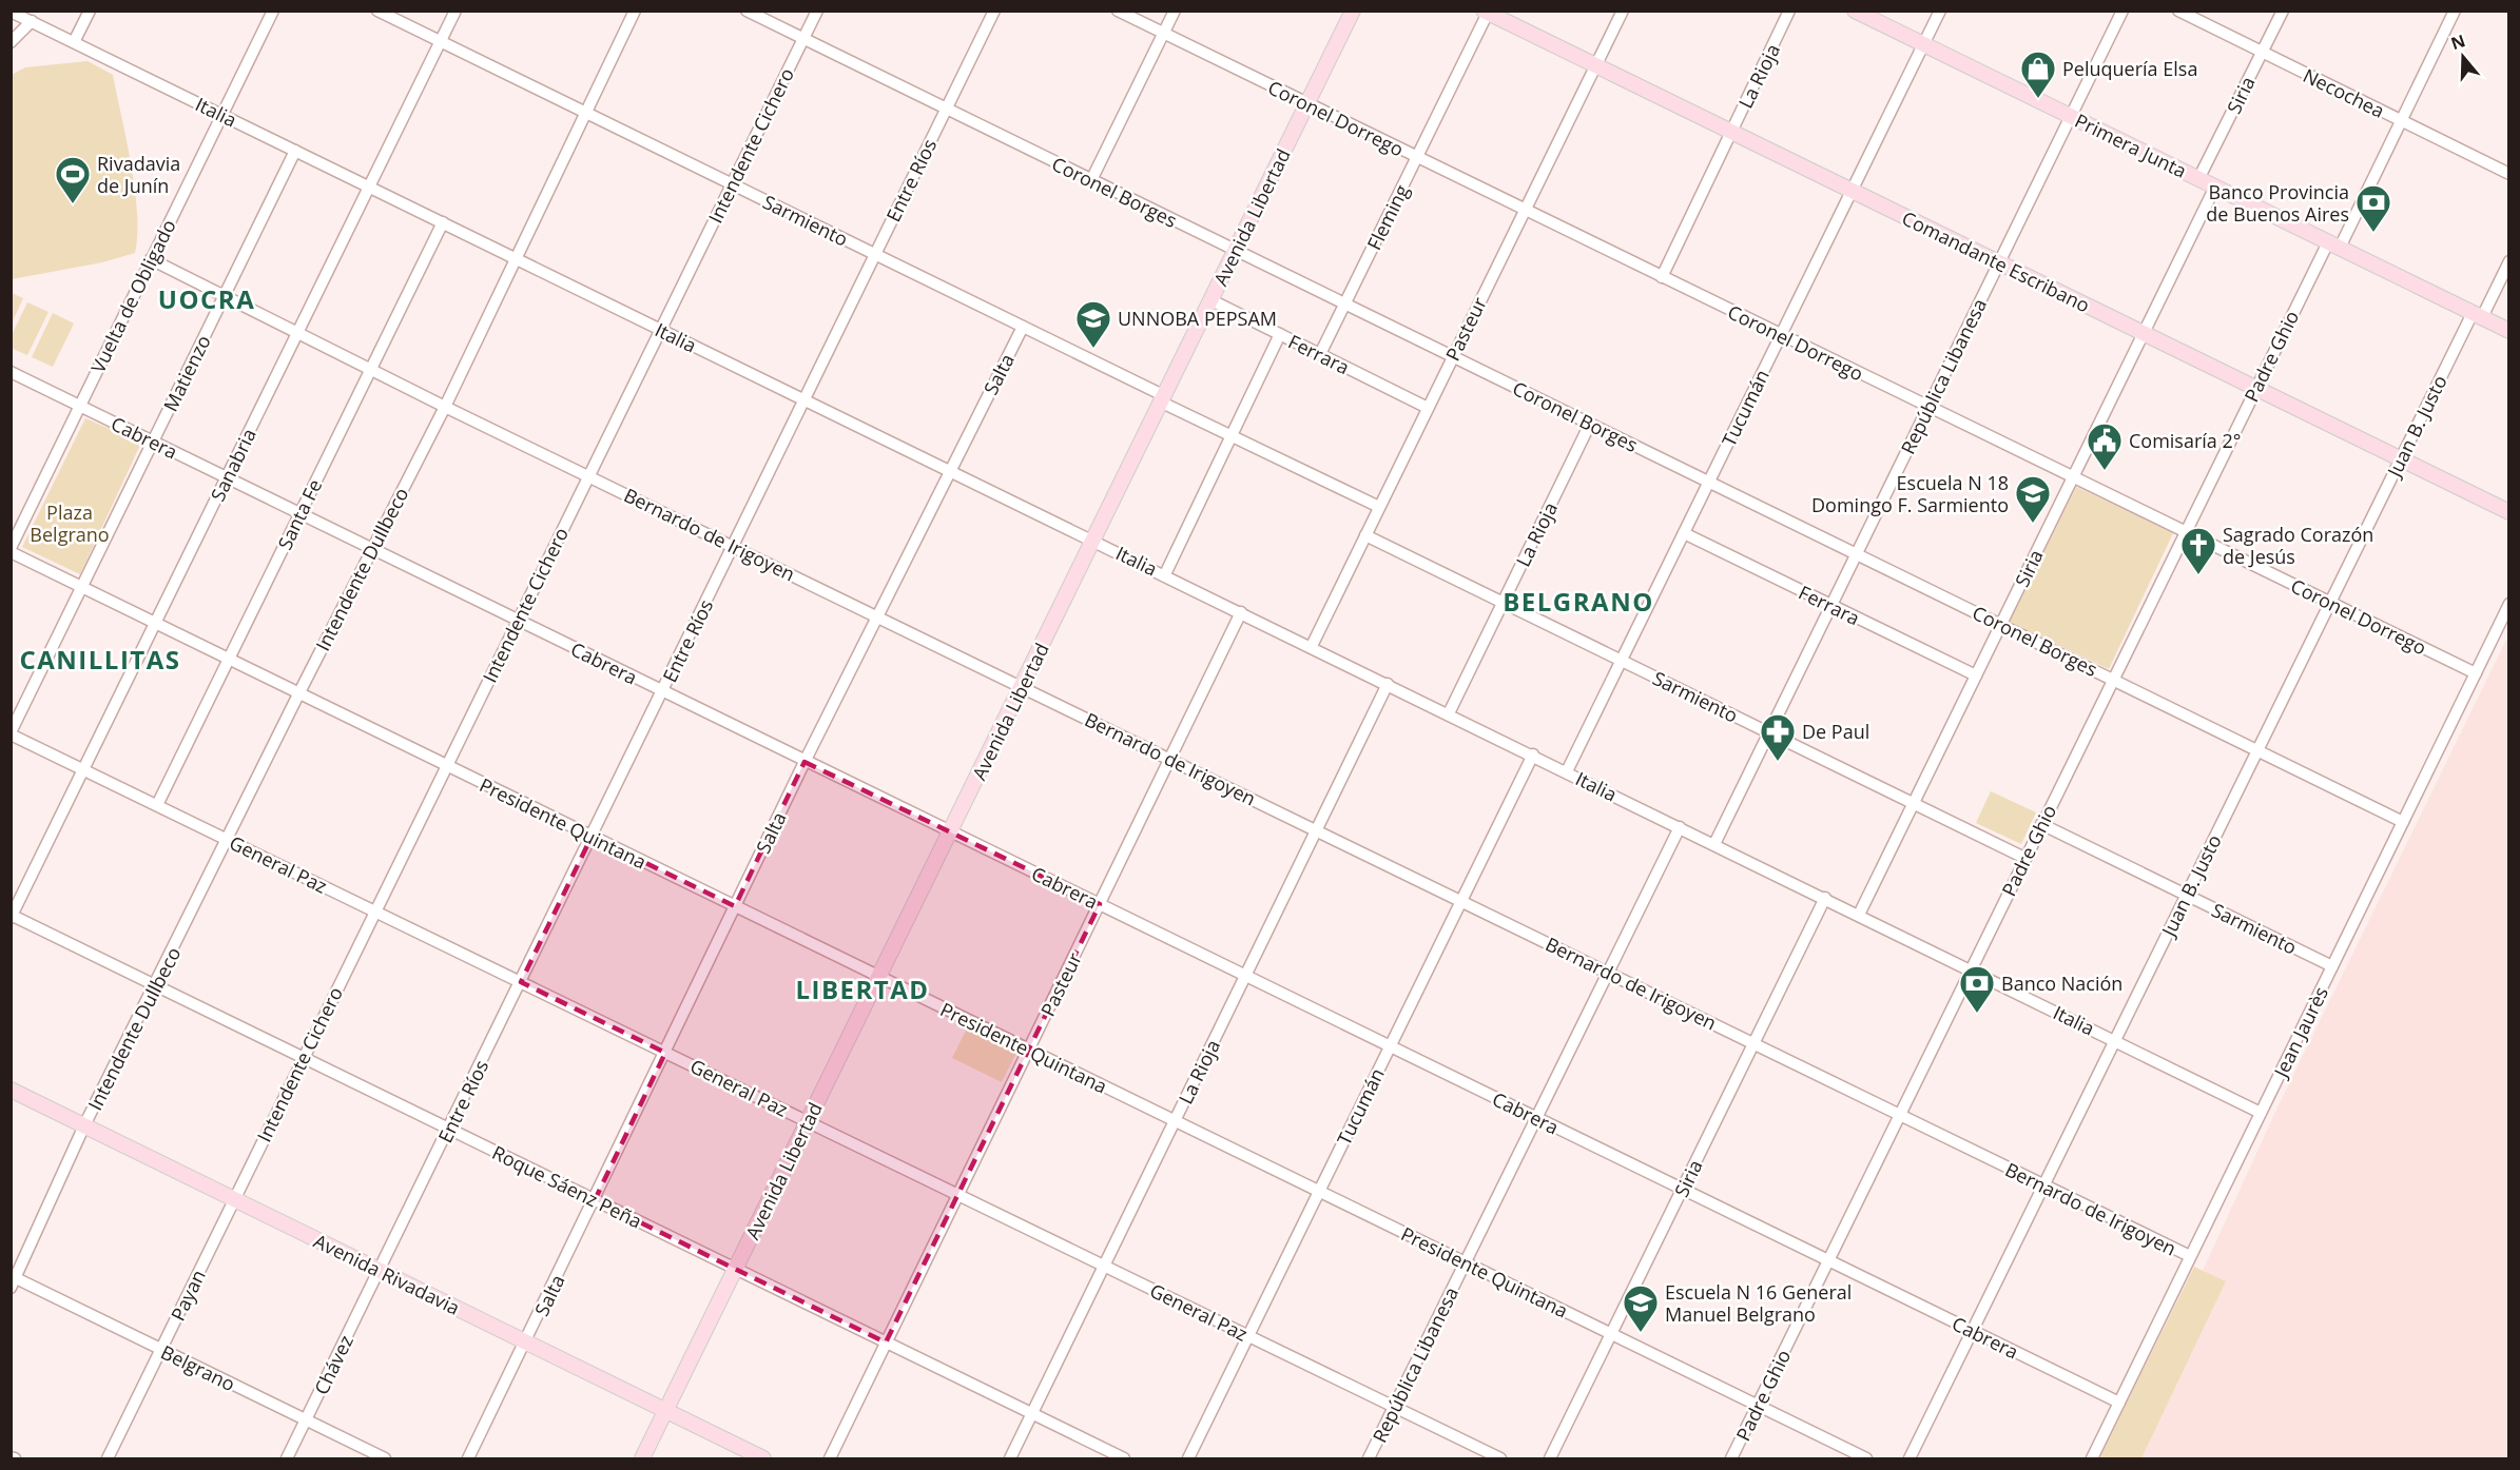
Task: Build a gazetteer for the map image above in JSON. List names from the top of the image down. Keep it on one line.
{"streets":{"main road":["Primera Junta","Avenida Libertad","Comandante Escribano","Avenida Rivadavia"],"street":["La Rioja","Necochea","Siria","Italia","Coronel Dorrego","Intendente Cichero","Entre Ríos","Coronel Borges","Fleming","Sarmiento","Vuelta de Obligado","Pasteur","Ferrara","Padre Ghio","Matienzo","Salta","República Libanesa","Tucumán","Juan B. Justo","Cabrera","Sanabria","Santa Fe","Bernardo de Irigoyen","Intendente Dullbeco","Presidente Quintana","General Paz","Jean Jaurès","Roque Sáenz Peña","Payan","Chávez","Belgrano"]},"crossings":[["La Rioja","Italia"],["La Rioja","Coronel Dorrego"],["La Rioja","Coronel Borges"],["La Rioja","Sarmiento"],["La Rioja","Comandante Escribano"],["La Rioja","Cabrera"],["La Rioja","Bernardo de Irigoyen"],["La Rioja","Presidente Quintana"],["La Rioja","General Paz"],["La Rioja","Roque Sáenz Peña"],["Necochea","Siria"],["Necochea","Padre Ghio"],["Siria","Italia"],["Siria","Coronel Dorrego"],["Siria","Primera Junta"],["Siria","Coronel Borges"],["Siria","Sarmiento"],["Siria","Comandante Escribano"],["Siria","Ferrara"],["Siria","Cabrera"],["Siria","Bernardo de Irigoyen"],["Siria","Presidente Quintana"],["Italia","Intendente Cichero"],["Italia","Entre Ríos"],["Italia","Avenida Libertad"],["Italia","Vuelta de Obligado"],["Italia","Pasteur"],["Italia","Padre Ghio"],["Italia","Matienzo"],["Italia","Salta"],["Italia","República Libanesa"],["Italia","Tucumán"],["Italia","Juan B. Justo"],["Italia","Sanabria"],["Italia","Santa Fe"],["Italia","Intendente Dullbeco"],["Italia","Jean Jaurès"],["Coronel Dorrego","Avenida Libertad"],["Coronel Dorrego","Fleming"],["Coronel Dorrego","Pasteur"],["Coronel Dorrego","Padre Ghio"],["Coronel Dorrego","República Libanesa"],["Coronel Dorrego","Tucumán"],["Coronel Dorrego","Juan B. Justo"],["Coronel Dorrego","Jean Jaurès"],["Intendente Cichero","Coronel Borges"],["Intendente Cichero","Sarmiento"],["Intendente Cichero","Cabrera"],["Intendente Cichero","Bernardo de Irigoyen"],["Intendente Cichero","Presidente Quintana"],["Intendente Cichero","General Paz"],["Intendente Cichero","Roque Sáenz Peña"],["Intendente Cichero","Avenida Rivadavia"],["Intendente Cichero","Payan"],["Primera Junta","Padre Ghio"],["Primera Junta","República Libanesa"],["Primera Junta","Tucumán"],["Primera Junta","Juan B. Justo"],["Entre Ríos","Coronel Borges"],["Entre Ríos","Sarmiento"],["Entre Ríos","Cabrera"],["Entre Ríos","Bernardo de Irigoyen"],["Entre Ríos","Presidente Quintana"],["Entre Ríos","General Paz"],["Entre Ríos","Roque Sáenz Peña"],["Entre Ríos","Avenida Rivadavia"],["Entre Ríos","Chávez"],["Coronel Borges","Avenida Libertad"],["Coronel Borges","Fleming"],["Coronel Borges","Pasteur"],["Coronel Borges","Padre Ghio"],["Coronel Borges","República Libanesa"],["Coronel Borges","Tucumán"],["Coronel Borges","Juan B. Justo"],["Coronel Borges","Jean Jaurès"],["Avenida Libertad","Sarmiento"],["Avenida Libertad","Ferrara"],["Avenida Libertad","Cabrera"],["Avenida Libertad","Bernardo de Irigoyen"],["Avenida Libertad","Presidente Quintana"],["Avenida Libertad","General Paz"],["Avenida Libertad","Roque Sáenz Peña"],["Avenida Libertad","Avenida Rivadavia"],["Fleming","Comandante Escribano"],["Fleming","Ferrara"],["Sarmiento","Pasteur"],["Sarmiento","Padre Ghio"],["Sarmiento","Salta"],["Sarmiento","República Libanesa"],["Sarmiento","Tucumán"],["Sarmiento","Juan B. Justo"],["Sarmiento","Sanabria"],["Sarmiento","Intendente Dullbeco"],["Sarmiento","Jean Jaurès"],["Comandante Escribano","Pasteur"],["Comandante Escribano","Padre Ghio"],["Comandante Escribano","República Libanesa"],["Comandante Escribano","Tucumán"],["Comandante Escribano","Juan B. Justo"],["Vuelta de Obligado","Cabrera"],["Vuelta de Obligado","Bernardo de Irigoyen"],["Vuelta de Obligado","Presidente Quintana"],["Pasteur","Ferrara"],["Pasteur","Cabrera"],["Pasteur","Bernardo de Irigoyen"],["Pasteur","Presidente Quintana"],["Pasteur","General Paz"],["Pasteur","Roque Sáenz Peña"],["Ferrara","República Libanesa"],["Ferrara","Tucumán"],["Padre Ghio","Cabrera"],["Padre Ghio","Bernardo de Irigoyen"],["Padre Ghio","Presidente Quintana"],["Matienzo","Cabrera"],["Matienzo","Bernardo de Irigoyen"],["Matienzo","Presidente Quintana"],["Matienzo","General Paz"],["Salta","Cabrera"],["Salta","Bernardo de Irigoyen"],["Salta","Presidente Quintana"],["Salta","General Paz"],["Salta","Roque Sáenz Peña"],["Salta","Avenida Rivadavia"],["República Libanesa","Cabrera"],["República Libanesa","Bernardo de Irigoyen"],["República Libanesa","Presidente Quintana"],["República Libanesa","General Paz"],["Tucumán","Cabrera"],["Tucumán","Bernardo de Irigoyen"],["Tucumán","Presidente Quintana"],["Tucumán","General Paz"],["Juan B. Justo","Cabrera"],["Juan B. Justo","Bernardo de Irigoyen"],["Cabrera","Sanabria"],["Cabrera","Santa Fe"],["Cabrera","Intendente Dullbeco"],["Cabrera","Jean Jaurès"],["Sanabria","Bernardo de Irigoyen"],["Sanabria","Presidente Quintana"],["Sanabria","General Paz"],["Sanabria","Roque Sáenz Peña"],["Santa Fe","Bernardo de Irigoyen"],["Santa Fe","Presidente Quintana"],["Santa Fe","General Paz"],["Bernardo de Irigoyen","Intendente Dullbeco"],["Bernardo de Irigoyen","Jean Jaurès"],["Intendente Dullbeco","Presidente Quintana"],["Intendente Dullbeco","General Paz"],["Intendente Dullbeco","Roque Sáenz Peña"],["Intendente Dullbeco","Avenida Rivadavia"],["Intendente Dullbeco","Belgrano"],["Avenida Rivadavia","Payan"],["Avenida Rivadavia","Chávez"],["Payan","Belgrano"],["Chávez","Belgrano"]],"districts":["UOCRA","BELGRANO","CANILLITAS","LIBERTAD"],"parks":["Plaza Belgrano"],"places":{"shop":["Peluquería Elsa"],"sports":["Rivadavia de Junín"],"bank":["Banco Provincia de Buenos Aires","Banco Nación"],"school or university":["UNNOBA PEPSAM","Escuela N 18 Domingo F. Sarmiento","Escuela N 16 General Manuel Belgrano"],"public building":["Comisaría 2°"],"church":["Sagrado Corazón de Jesús"],"pharmacy":["De Paul"]},"north":"top"}
